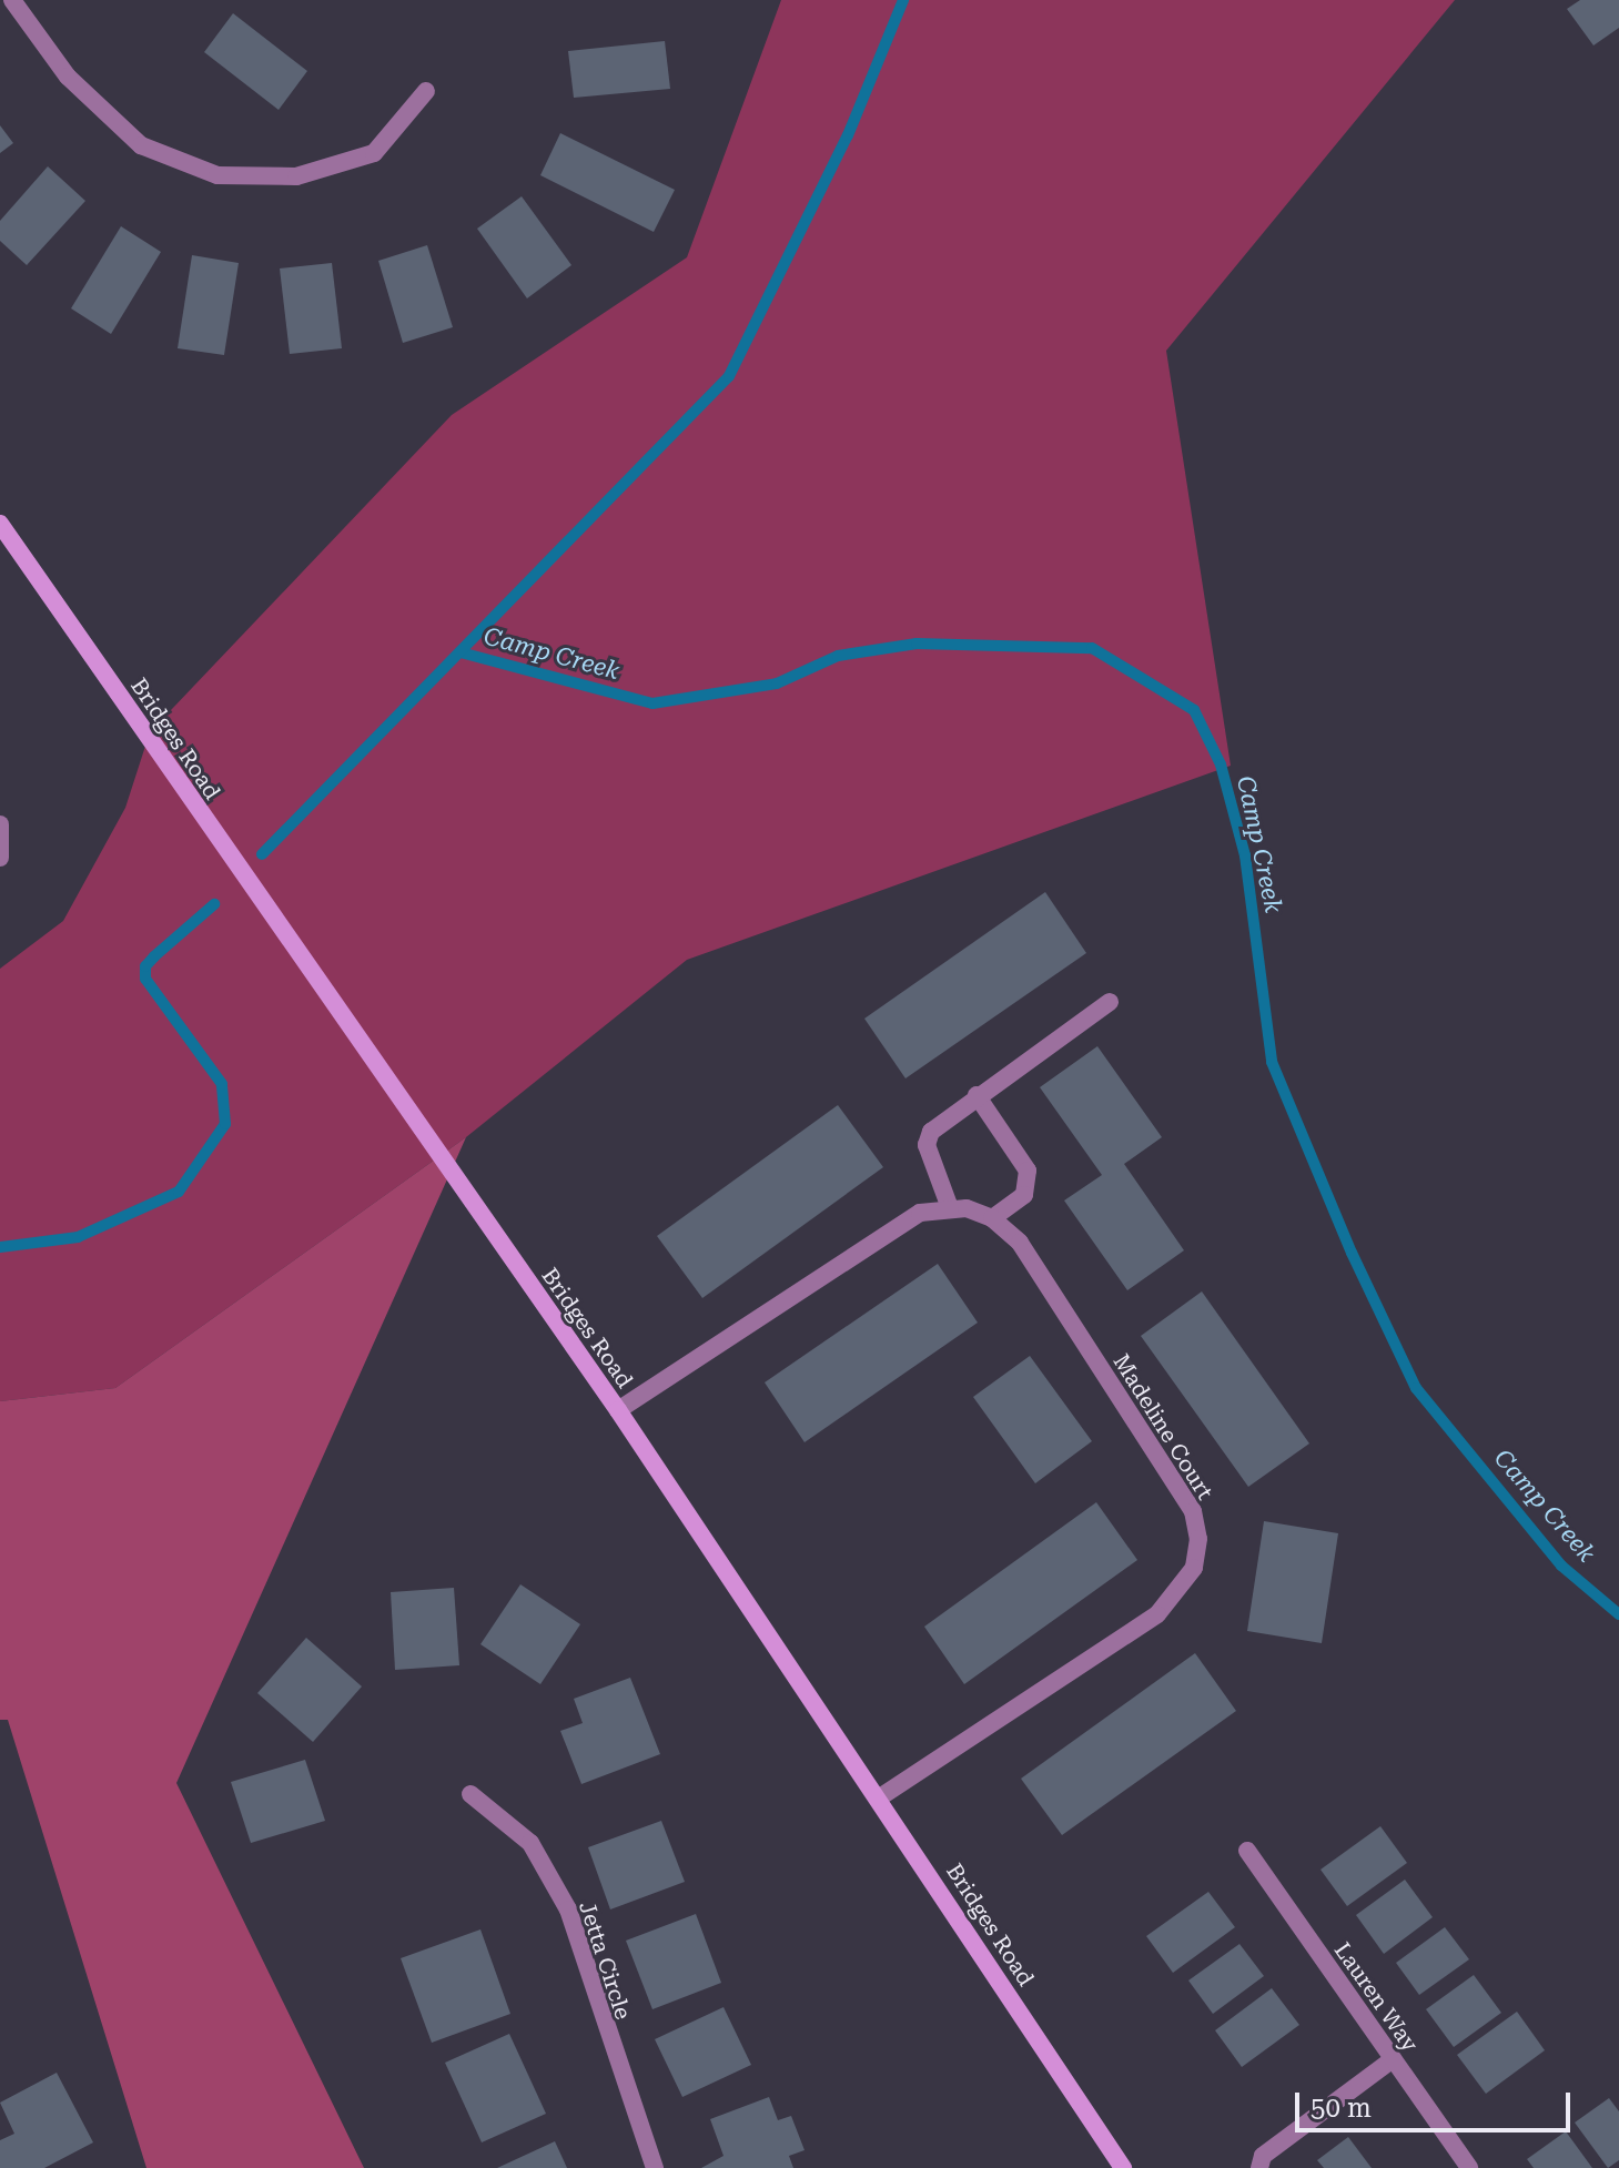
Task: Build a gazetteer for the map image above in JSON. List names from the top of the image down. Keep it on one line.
{"streets":{"street":["Bridges Road","Madeline Court","Jetta Circle","Lauren Way"]},"crossings":[["Bridges Road","Madeline Court"]],"water":["Camp Creek"],"scale_bar":"50 m"}
